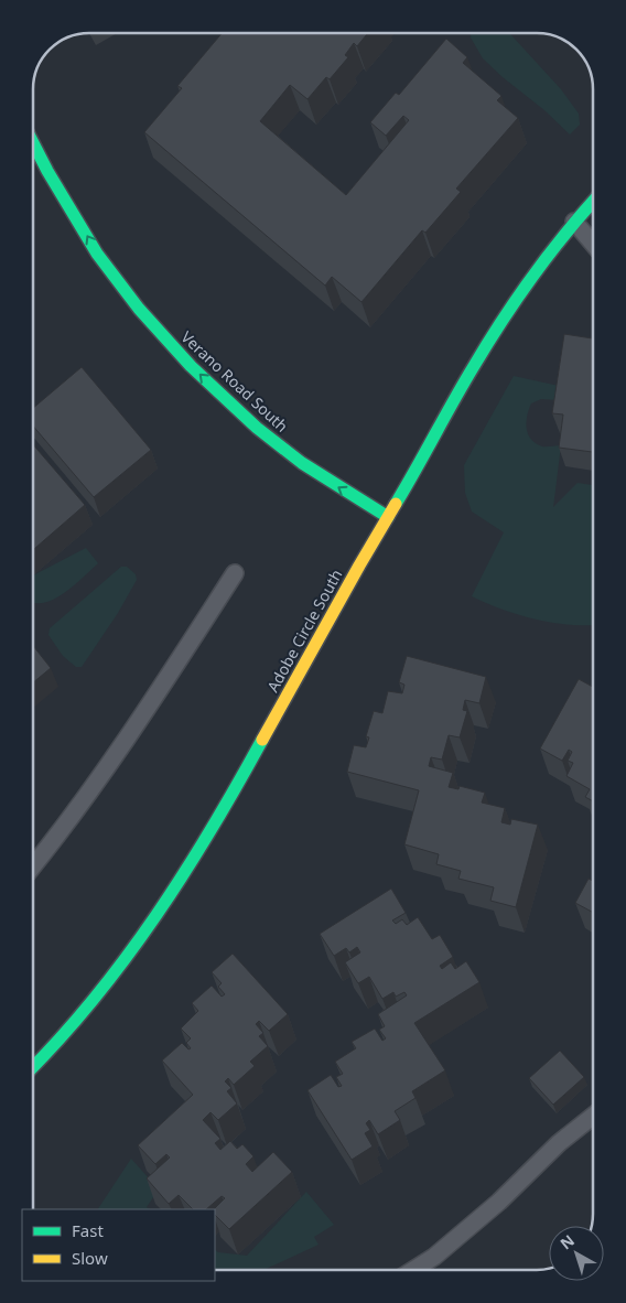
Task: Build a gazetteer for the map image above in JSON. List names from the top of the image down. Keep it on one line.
{"streets":{"street":["Verano Road South","Adobe Circle South"]},"crossings":[["Verano Road South","Adobe Circle South"]],"one_way":["Verano Road South"],"legend":["Fast","Slow"],"north":"top left"}
